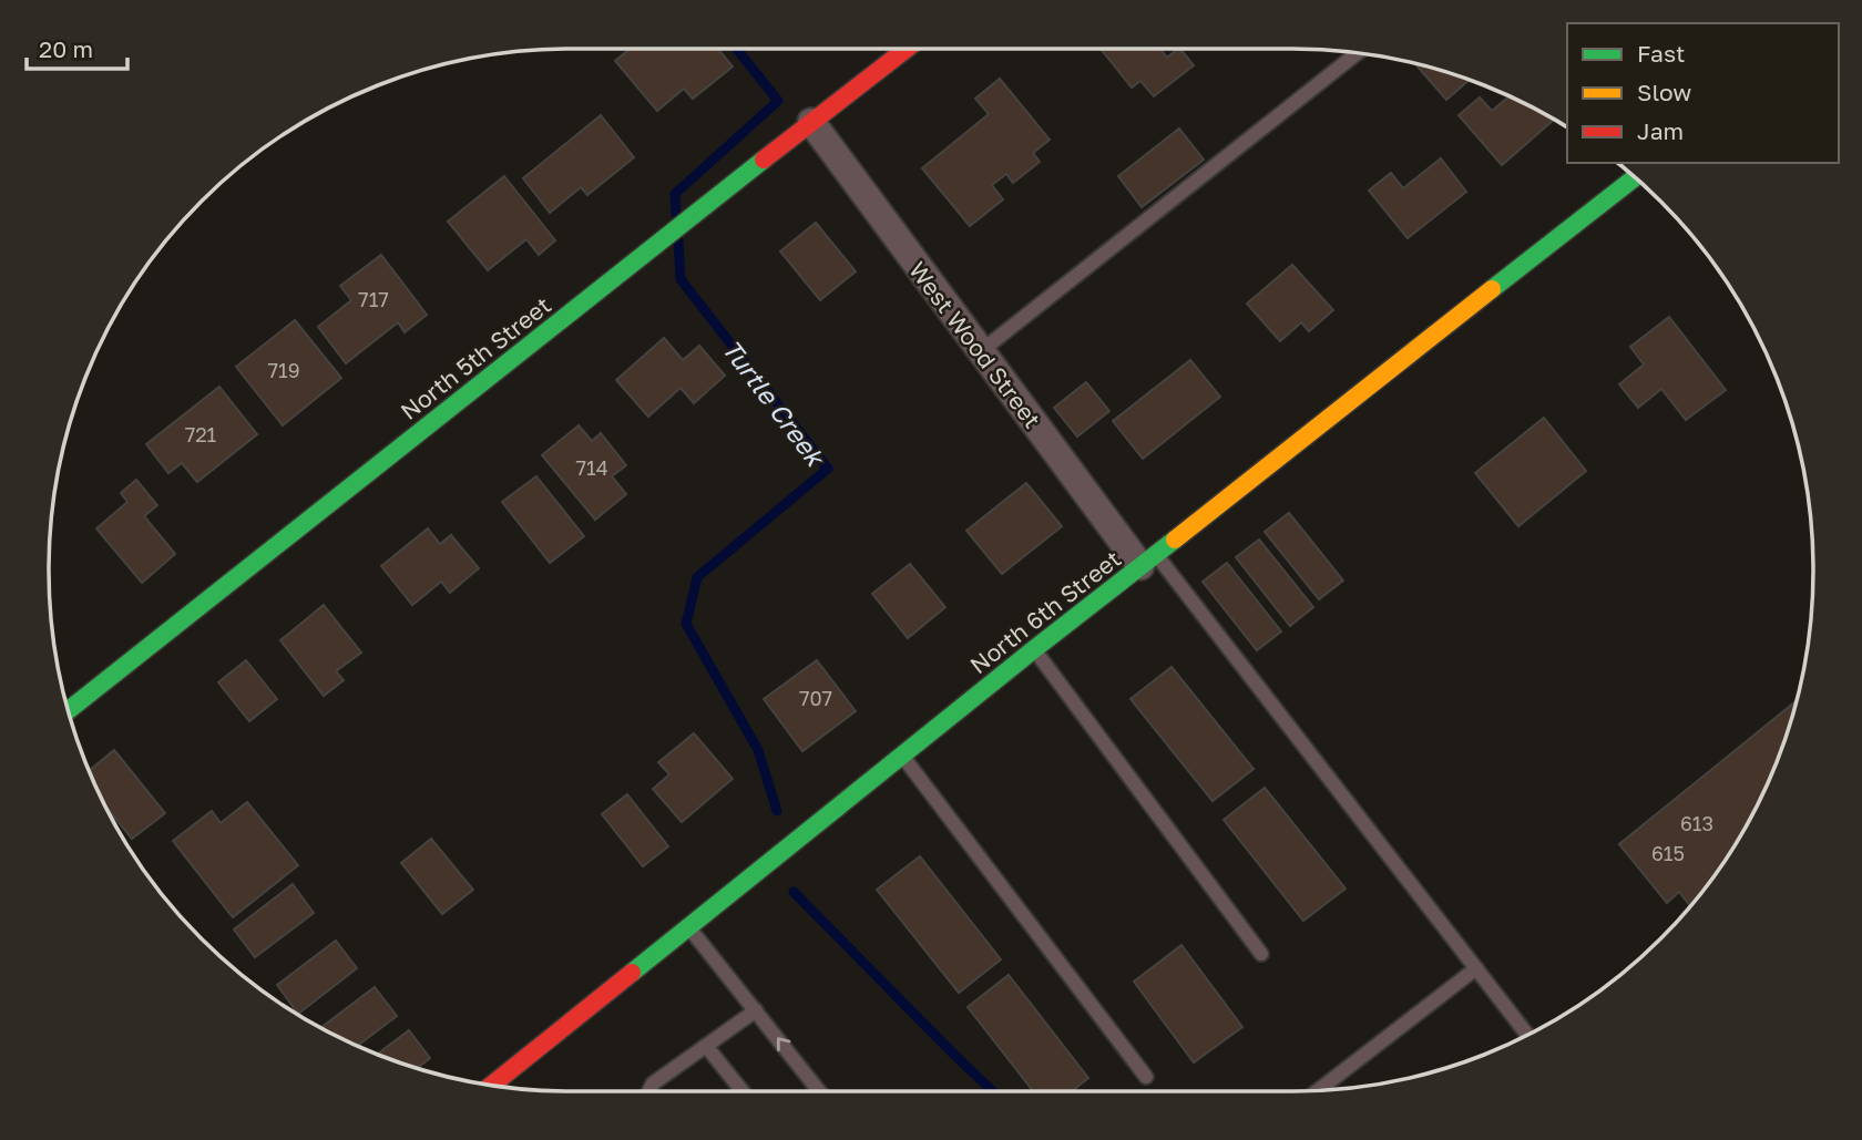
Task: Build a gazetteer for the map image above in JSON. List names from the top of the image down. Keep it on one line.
{"streets":{"street":["West Wood Street","North 5th Street","North 6th Street"]},"crossings":[["West Wood Street","North 5th Street"],["West Wood Street","North 6th Street"]],"water":["Turtle Creek"],"house_numbers":["717","719","721","714","707","613","615"],"legend":["Fast","Slow","Jam"],"scale_bar":"20 m"}
